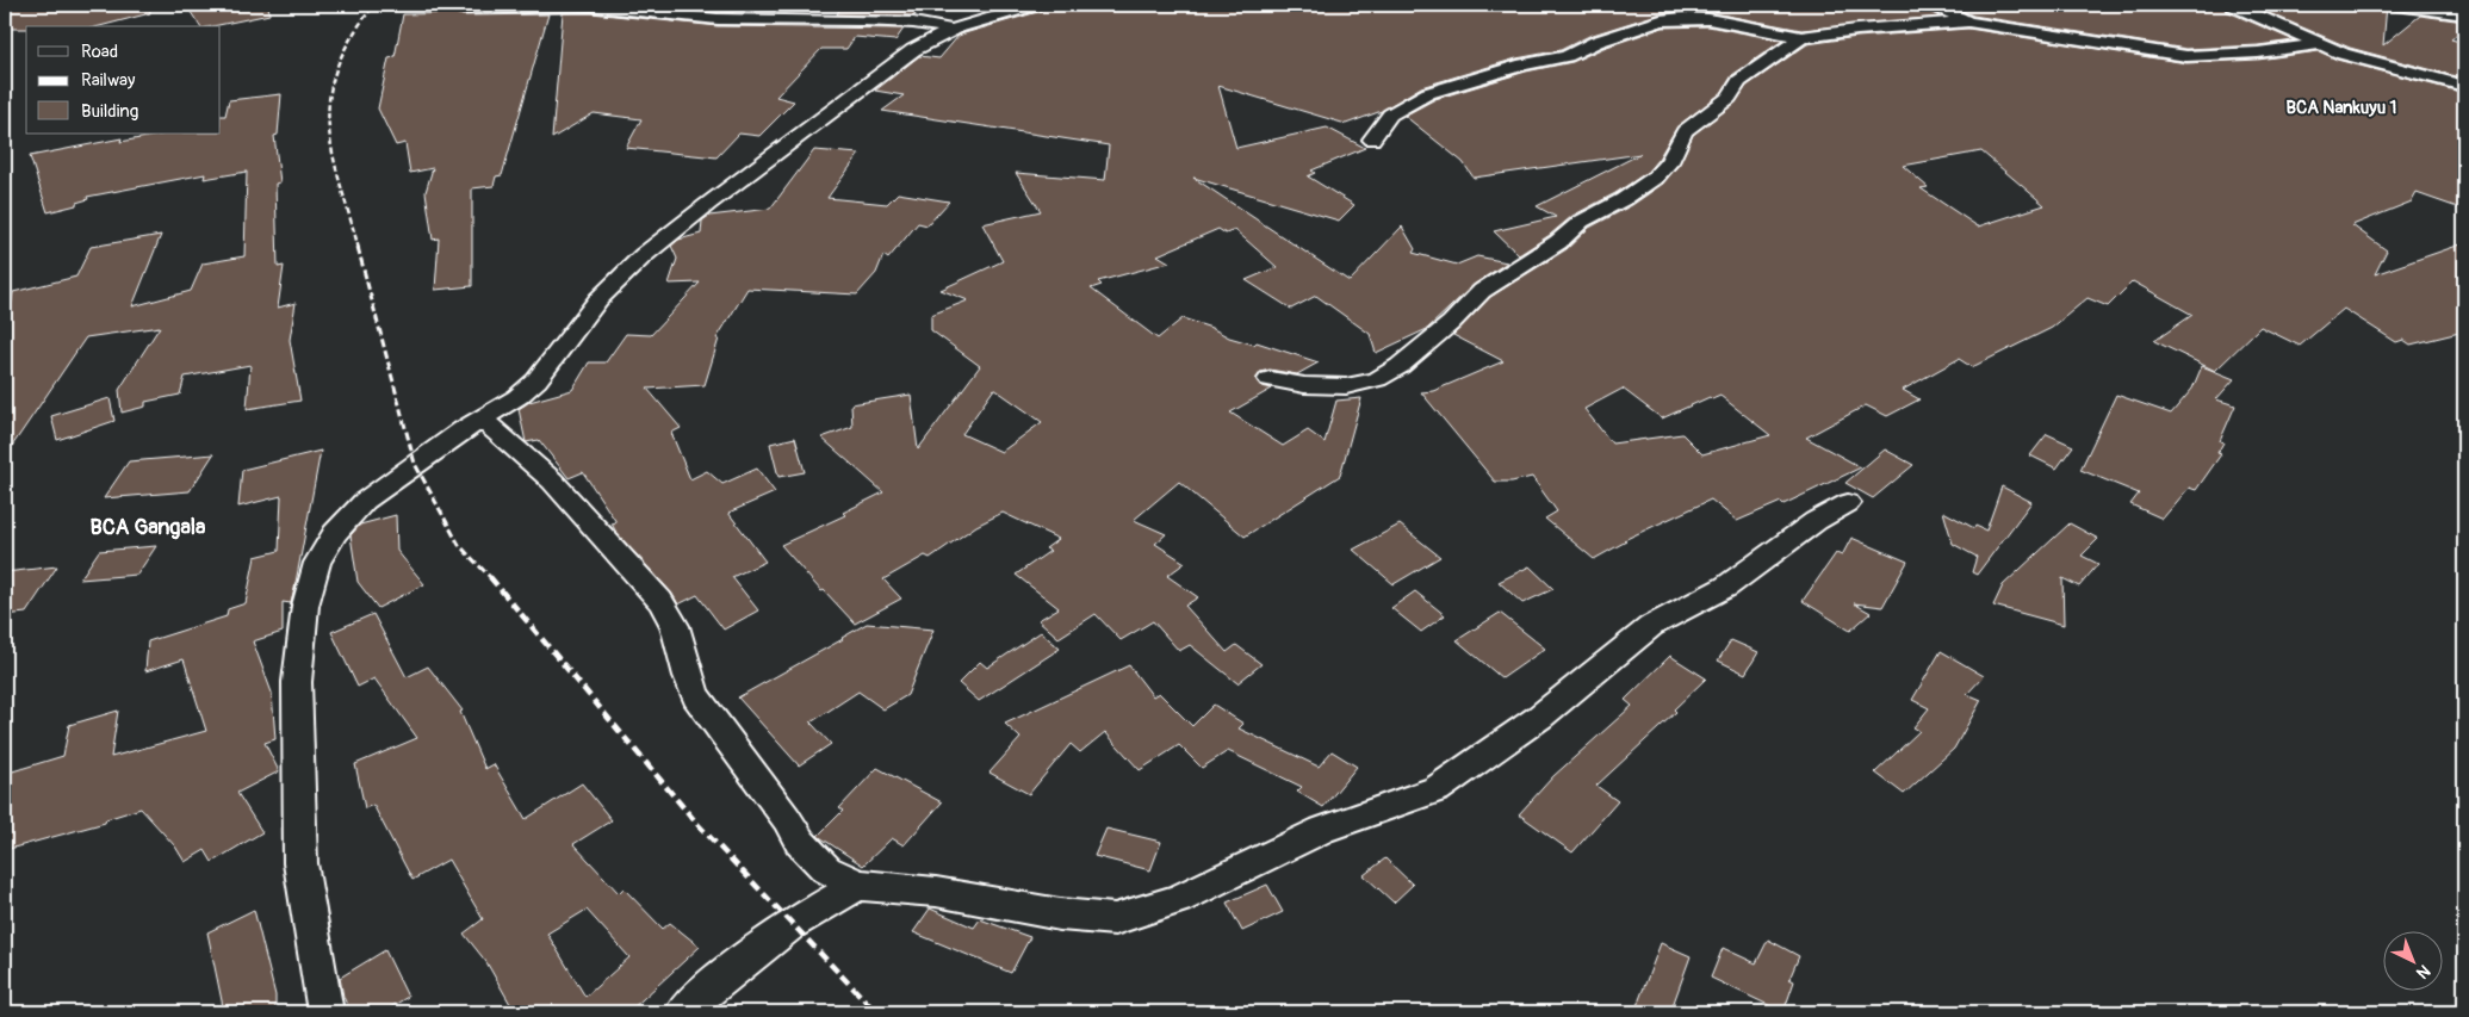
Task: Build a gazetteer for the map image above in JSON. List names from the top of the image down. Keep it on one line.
{"districts":["BCA Nankuyu 1","BCA Gangala"],"legend":["Road","Railway","Building"],"north":"bottom right"}
